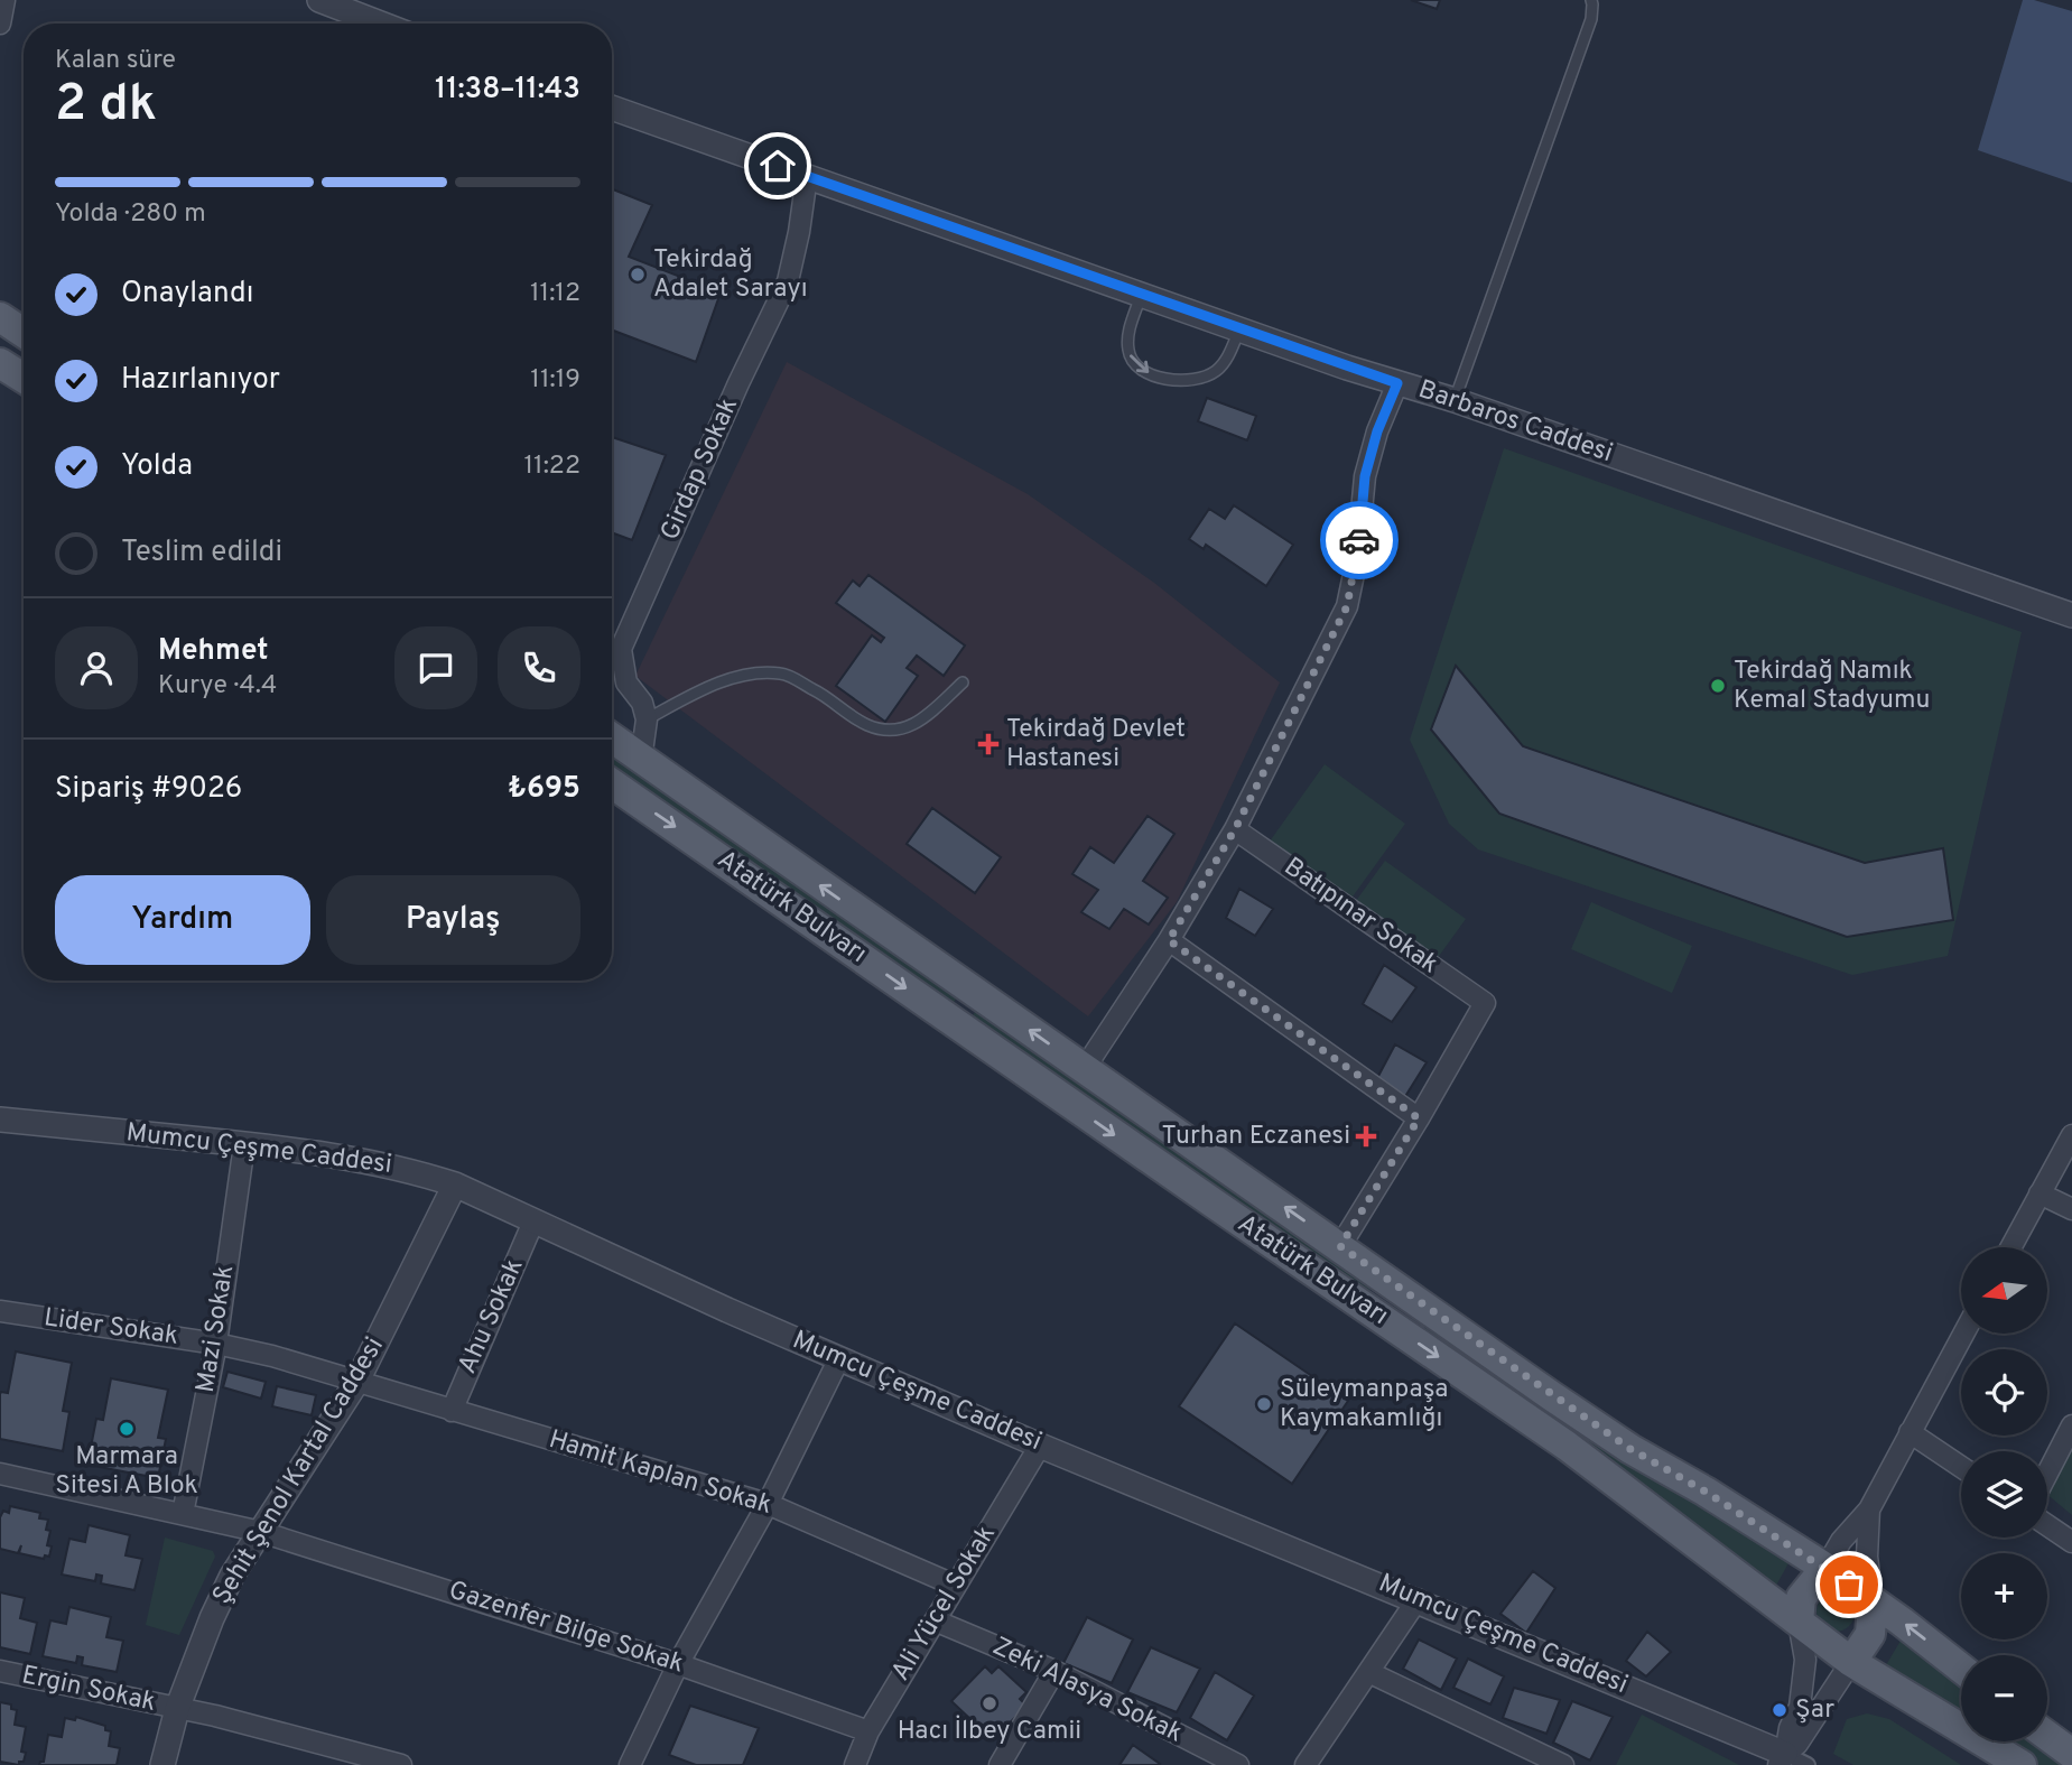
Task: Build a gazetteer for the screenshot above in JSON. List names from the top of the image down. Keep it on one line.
{"streets":{"main road":["Atatürk Bulvarı"],"street":["Barbaros Caddesi","Girdap Sokak","Batıpınar Sokak","Mumcu Çeşme Caddesi","Ahu Sokak","Lider Sokak","Mazi Sokak","Şehit Şenol Kartal Caddesi","Hamit Kaplan Sokak","Ali Yücel Sokak","Gazenfer Bilge Sokak","Ergin Sokak","Zeki Alasya Sokak"]},"crossings":[["Barbaros Caddesi","Girdap Sokak"],["Mumcu Çeşme Caddesi","Ahu Sokak"],["Mumcu Çeşme Caddesi","Mazi Sokak"],["Mumcu Çeşme Caddesi","Şehit Şenol Kartal Caddesi"],["Mumcu Çeşme Caddesi","Ali Yücel Sokak"],["Ahu Sokak","Hamit Kaplan Sokak"],["Lider Sokak","Mazi Sokak"],["Lider Sokak","Şehit Şenol Kartal Caddesi"],["Lider Sokak","Hamit Kaplan Sokak"],["Mazi Sokak","Gazenfer Bilge Sokak"],["Şehit Şenol Kartal Caddesi","Hamit Kaplan Sokak"],["Şehit Şenol Kartal Caddesi","Gazenfer Bilge Sokak"],["Şehit Şenol Kartal Caddesi","Ergin Sokak"],["Hamit Kaplan Sokak","Ali Yücel Sokak"],["Ali Yücel Sokak","Gazenfer Bilge Sokak"],["Ali Yücel Sokak","Zeki Alasya Sokak"]],"places":{"other":["Tekirdağ Adalet Sarayı","Tekirdağ Namık Kemal Stadyumu","Süleymanpaşa Kaymakamlığı","Marmara Sitesi A Blok","Hacı İlbey Camii","Şar"],"health":["Tekirdağ Devlet Hastanesi","Turhan Eczanesi"]},"north":"left","page":{"heading":["2 dk","Kalan süre","11:38–11:43"],"panel":["Mehmet","Kurye · 4.4","Sipariş #9026","₺695"],"bar":"Yolda · 280 m","list":[["Onaylandı","11:12"],["Hazırlanıyor","11:19"],["Yolda","11:22"],"Teslim edildi"],"buttons":["Yardım","Paylaş"],"map_buttons":["+","−"]}}
